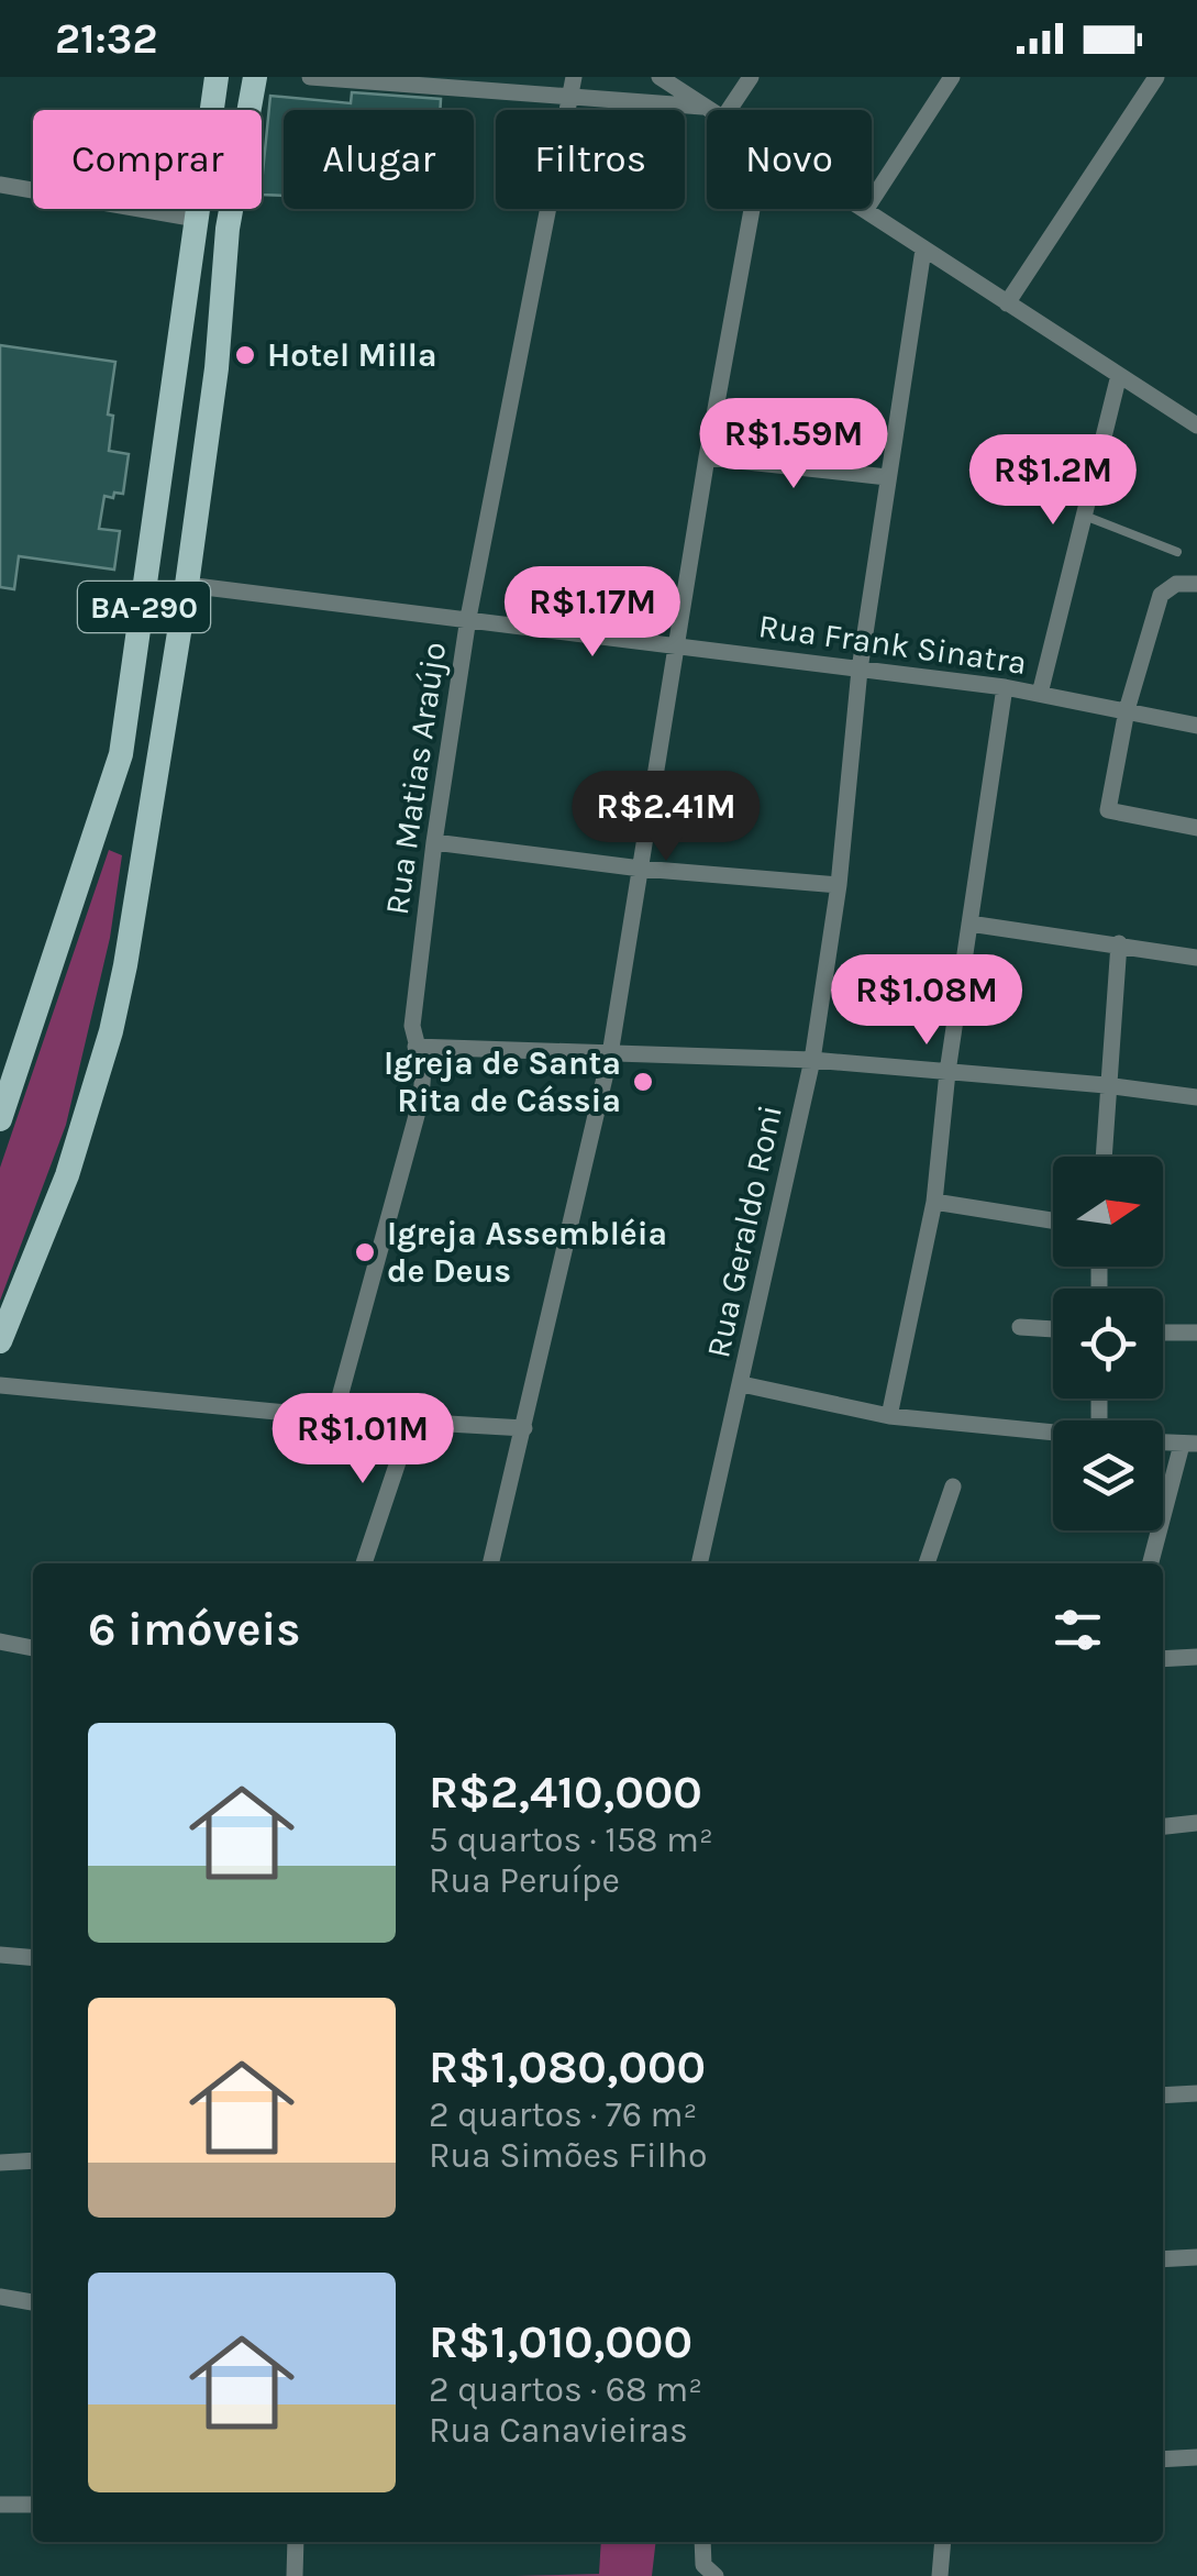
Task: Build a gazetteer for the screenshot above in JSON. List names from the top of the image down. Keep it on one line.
{"streets":{"main road":["BA-290"],"street":["Rua Frank Sinatra","Rua Matias Araújo","Rua Geraldo Roni"]},"crossings":[["BA-290","Rua Frank Sinatra"],["Rua Frank Sinatra","Rua Matias Araújo"],["Rua Frank Sinatra","Rua Geraldo Roni"]],"places":["Hotel Milla","Igreja de Santa Rita de Cássia","Igreja Assembléia de Deus"],"north":"right","page":{"status":"21:32","chip":["Comprar","Alugar","Filtros","Novo"],"price":["R$1.59M","R$1.2M","R$1.17M","R$2.41M","R$1.08M","R$1.01M"],"heading":"6 imóveis","list":[{"name":"R$2,410,000","note":"5 quartos · 158 m² · Rua Peruípe"},{"name":"R$1,080,000","note":"2 quartos · 76 m² · Rua Simões Filho"},{"name":"R$1,010,000","note":"2 quartos · 68 m² · Rua Canavieiras"}]}}
